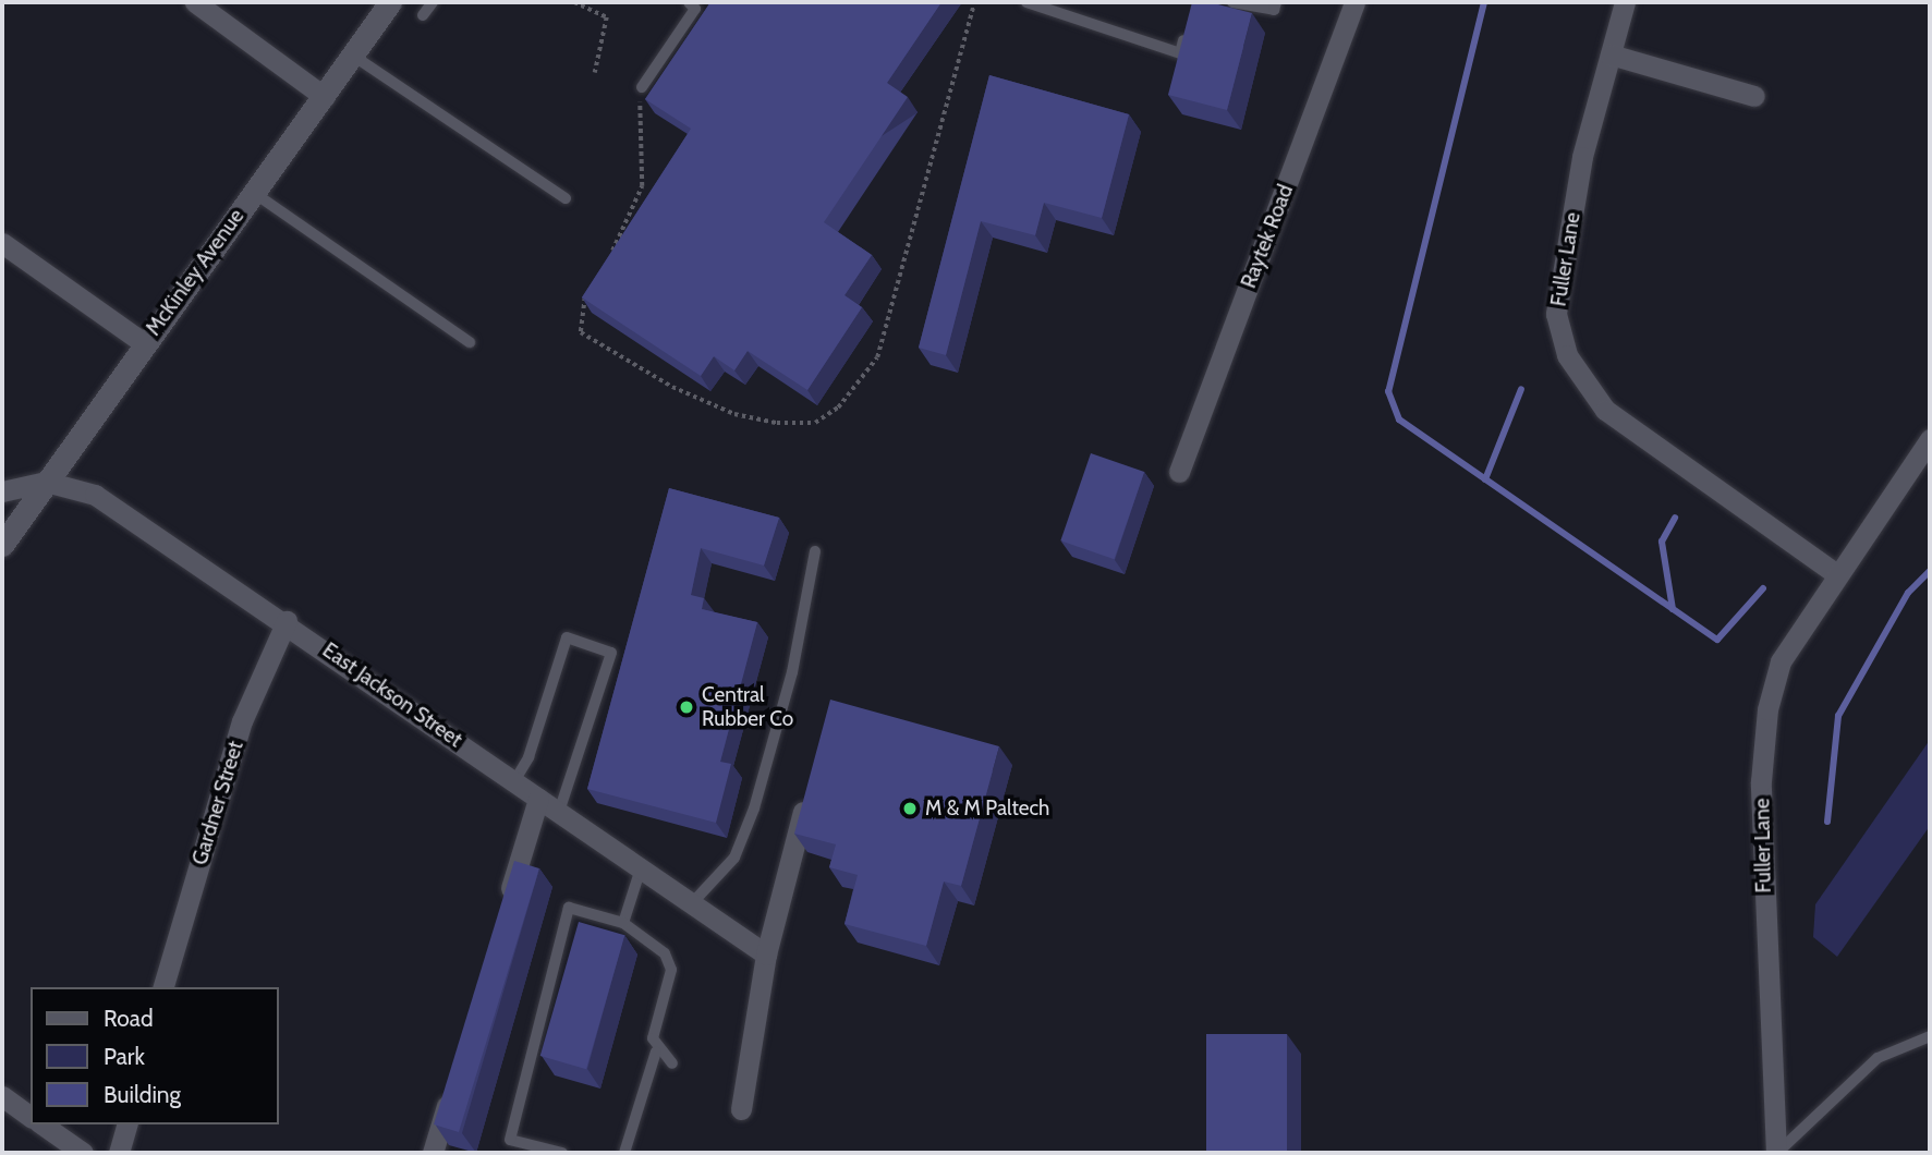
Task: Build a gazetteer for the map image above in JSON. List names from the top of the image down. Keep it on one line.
{"streets":{"street":["Raytek Road","Fuller Lane","McKinley Avenue","East Jackson Street","Gardner Street"]},"crossings":[["McKinley Avenue","East Jackson Street"],["East Jackson Street","Gardner Street"]],"places":["Central Rubber Co","M & M Paltech"],"legend":["Road","Park","Building"]}
